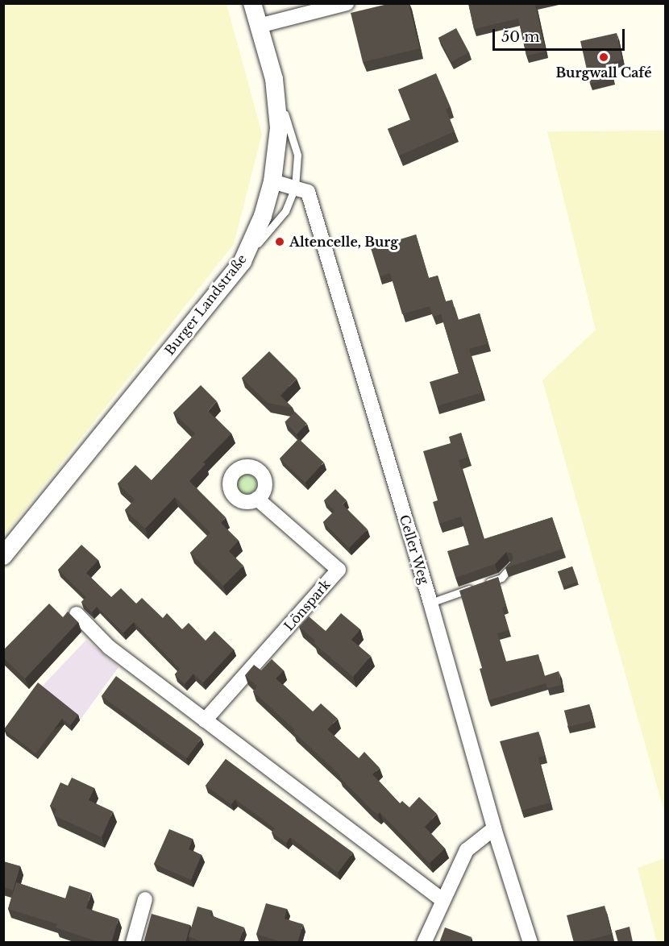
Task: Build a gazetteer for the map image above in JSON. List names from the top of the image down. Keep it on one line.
{"streets":{"street":["Burger Landstraße","Celler Weg","Lönspark"]},"crossings":[["Burger Landstraße","Celler Weg"]],"places":["Burgwall Café","Altencelle, Burg"],"scale_bar":"50 m"}
